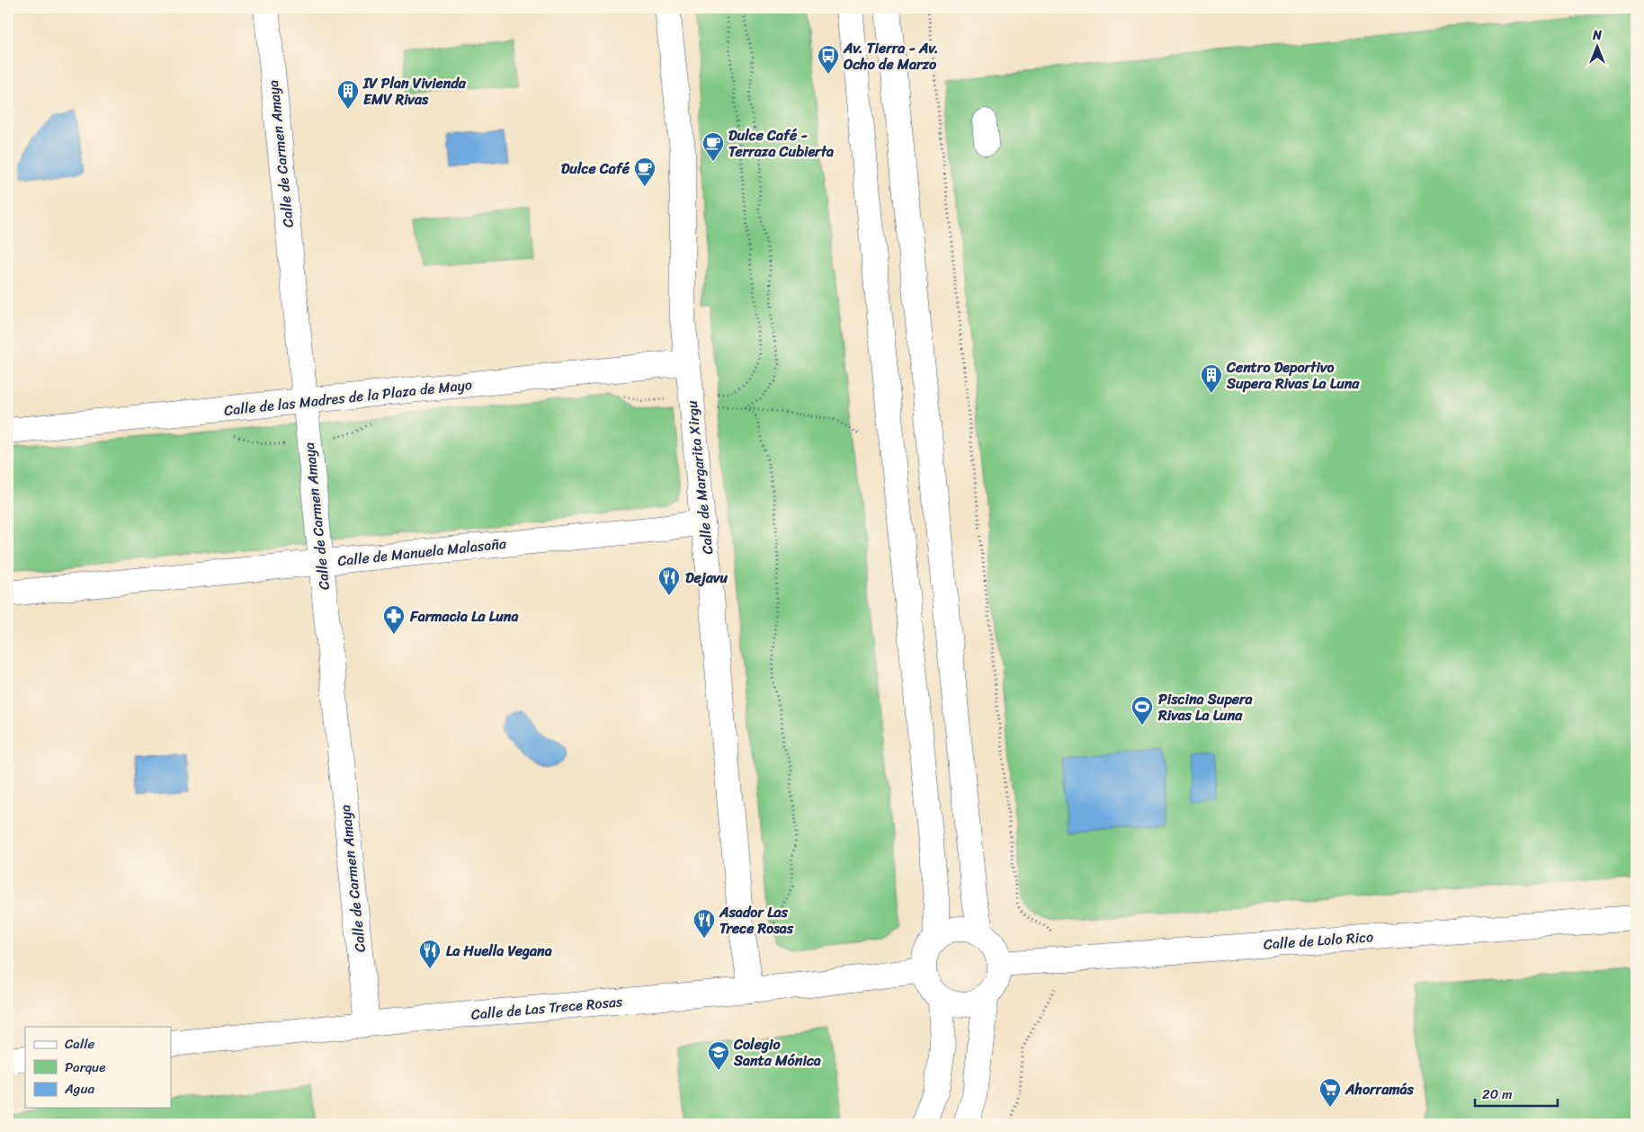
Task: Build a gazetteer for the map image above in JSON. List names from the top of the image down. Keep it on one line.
{"streets":{"street":["Calle de Carmen Amaya","Calle de las Madres de la Plaza de Mayo","Calle de Margarita Xirgu","Calle de Manuela Malasaña","Calle de Lolo Rico","Calle de Las Trece Rosas"]},"crossings":[["Calle de Carmen Amaya","Calle de las Madres de la Plaza de Mayo"],["Calle de Carmen Amaya","Calle de Manuela Malasaña"],["Calle de Carmen Amaya","Calle de Las Trece Rosas"],["Calle de las Madres de la Plaza de Mayo","Calle de Margarita Xirgu"],["Calle de Margarita Xirgu","Calle de Manuela Malasaña"],["Calle de Margarita Xirgu","Calle de Las Trece Rosas"],["Calle de Lolo Rico","Calle de Las Trece Rosas"]],"places":{"bus stop":["Av. Tierra - Av. Ocho de Marzo"],"building":["IV Plan Vivienda EMV Rivas","Centro Deportivo Supera Rivas La Luna"],"cafe":["Dulce Café - Terraza Cubierta","Dulce Café"],"restaurant":["Dejavu","Asador Las Trece Rosas","La Huella Vegana"],"pharmacy":["Farmacia La Luna"],"sports":["Piscina Supera Rivas La Luna"],"school or university":["Colegio Santa Mónica"],"supermarket":["Ahorramás"]},"legend":["Calle","Parque","Agua"],"scale_bar":"20 m","north":"top"}
